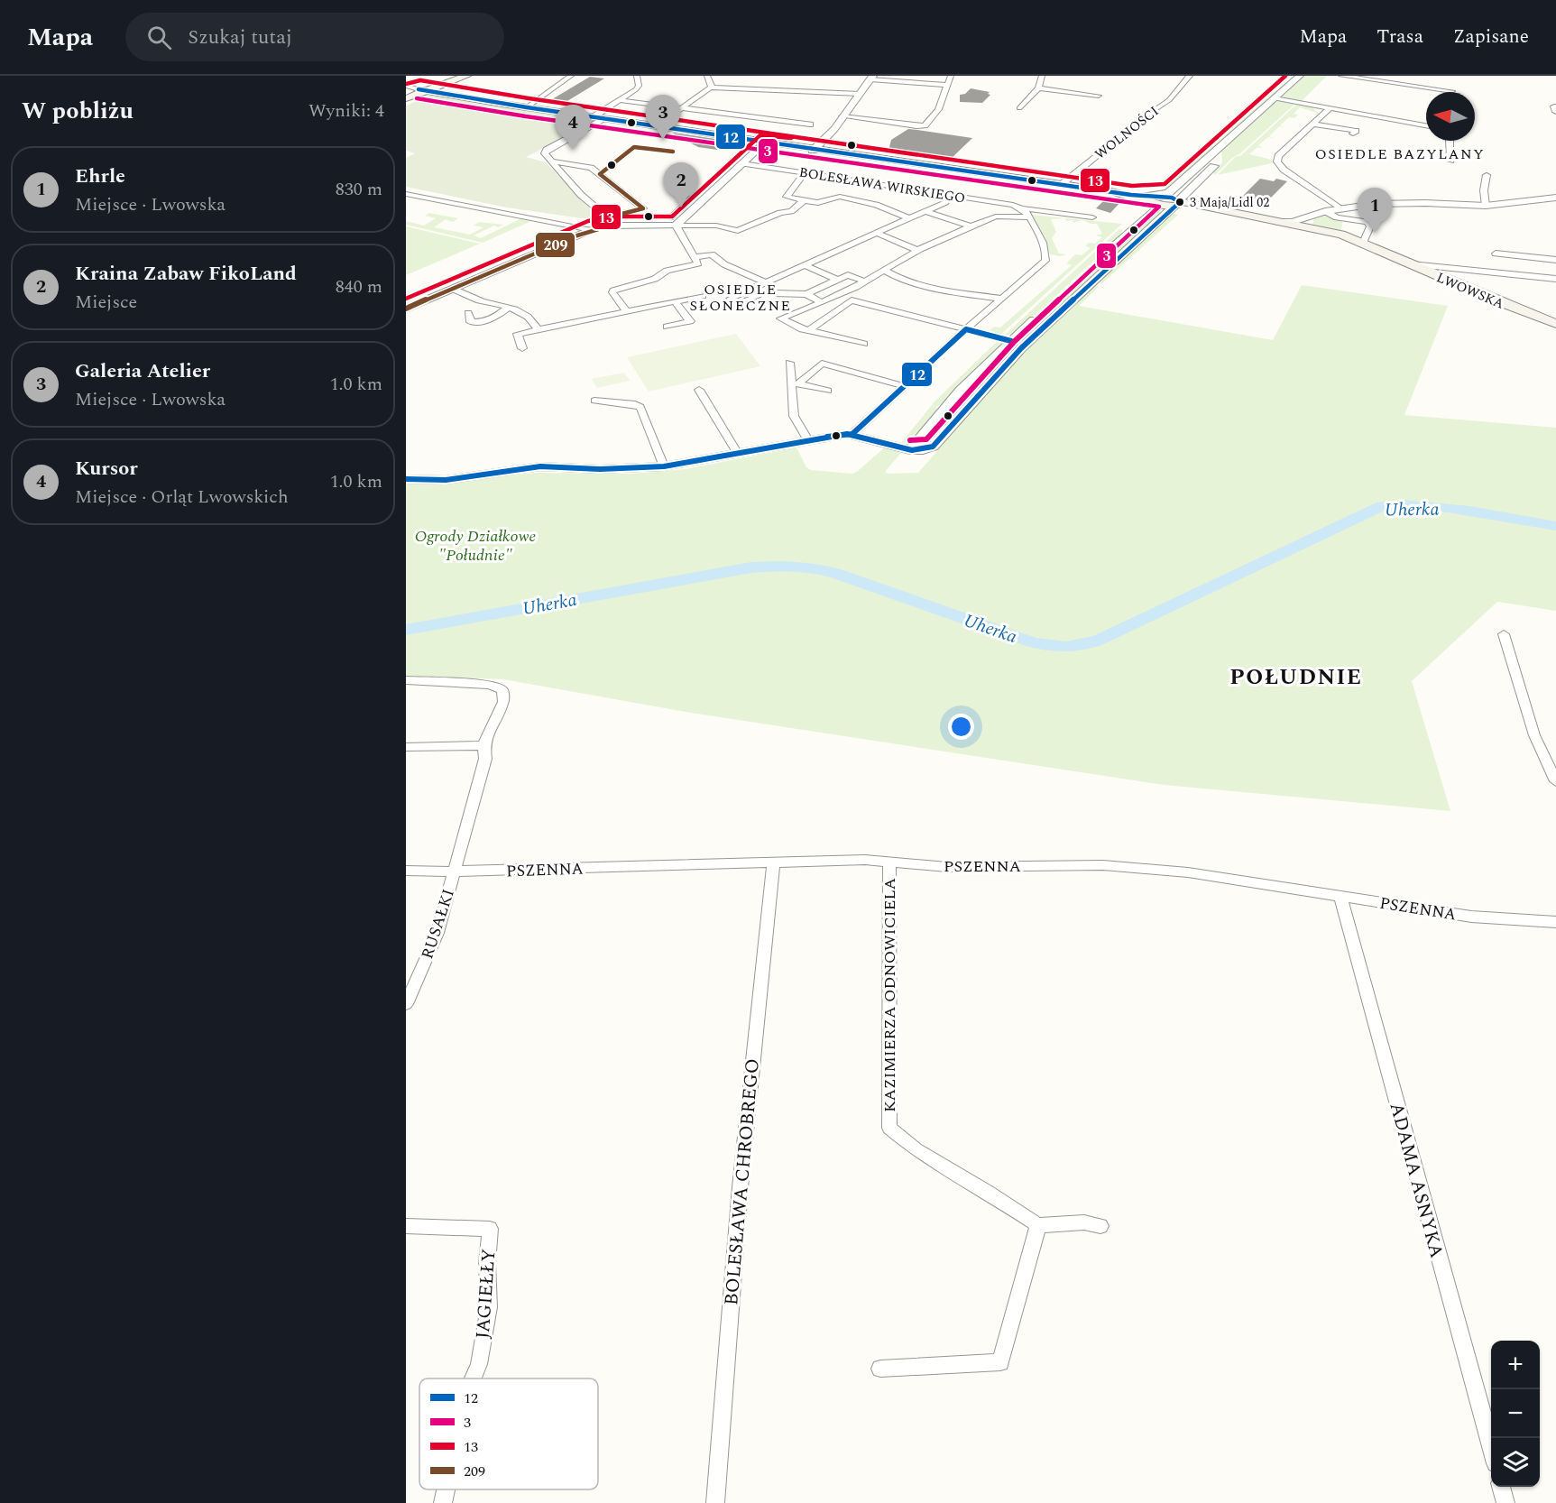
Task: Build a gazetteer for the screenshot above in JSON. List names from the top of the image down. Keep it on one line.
{"streets":{"main road":["LWOWSKA"],"street":["WOLNOŚCI","BOLESŁAWA WIRSKIEGO","PSZENNA","RUSAŁKI","KAZIMIERZA ODNOWICIELA","ADAMA ASNYKA","BOLESŁAWA CHROBREGO","JAGIEŁŁY"]},"crossings":[["WOLNOŚCI","LWOWSKA"],["PSZENNA","RUSAŁKI"],["PSZENNA","KAZIMIERZA ODNOWICIELA"],["PSZENNA","ADAMA ASNYKA"],["PSZENNA","BOLESŁAWA CHROBREGO"]],"districts":["OSIEDLE BAZYLANY","OSIEDLE SŁONECZNE","POŁUDNIE"],"water":["Uherka"],"parks":["Ogrody Działkowe \"Południe\""],"places":["3 Maja/Lidl 02"],"lines":["transit line 13","transit line 12","transit line 3","transit line 209"],"legend":["12","3","13","209"],"north":"left","page":{"header":"Mapa","search":"Szukaj tutaj","nav":["Mapa","Trasa","Zapisane"],"heading":["W pobliżu","Wyniki: 4"],"pins":["3","4","2","1"],"list":[{"mark":"1","name":"Ehrle","note":"Miejsce · Lwowska","value":"830 m"},{"mark":"2","name":"Kraina Zabaw FikoLand","note":"Miejsce","value":"840 m"},{"mark":"3","name":"Galeria Atelier","note":"Miejsce · Lwowska","value":"1.0 km"},{"mark":"4","name":"Kursor","note":"Miejsce · Orląt Lwowskich","value":"1.0 km"}],"map_buttons":["+","−"]}}
